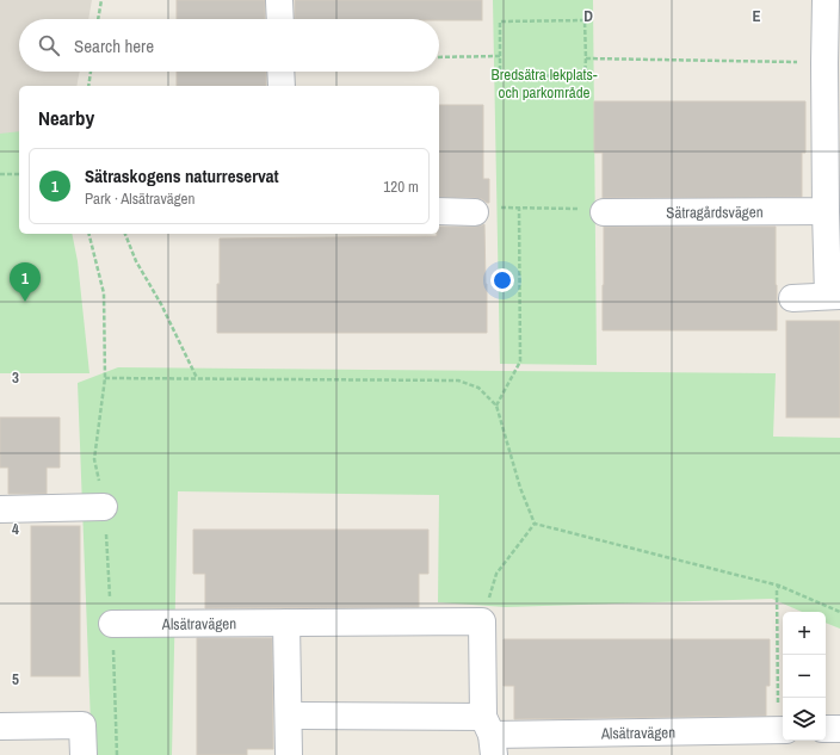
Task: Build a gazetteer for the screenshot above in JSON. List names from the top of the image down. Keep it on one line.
{"streets":{"street":["Sätragårdsvägen","Alsätravägen"]},"parks":["Bredsätra lekplats- och parkområde"],"page":{"search":"Search here","heading":"Nearby","list":[{"mark":"1","name":"Sätraskogens naturreservat","note":"Park · Alsätravägen","value":"120 m"}],"pins":"1","map_buttons":["+","−"]},"grid":{"columns":["D","E"],"rows":["3","4","5"]}}
